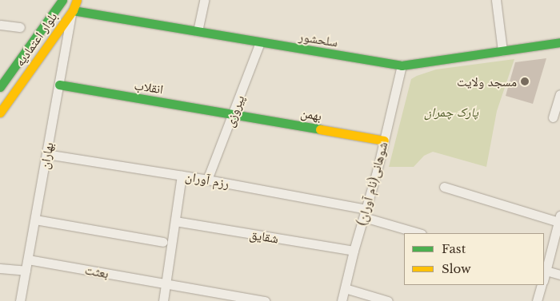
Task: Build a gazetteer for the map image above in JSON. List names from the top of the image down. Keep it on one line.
{"streets":{"street":["بلوار اعتمادیه","سلحشور","انقلاب","پیروزی","بهمن","بهاران","رزم آوران","شوهانی(نام آوران)","شقایق","بعثت"]},"crossings":[["بلوار اعتمادیه","سلحشور"],["بلوار اعتمادیه","بهاران"],["سلحشور","پیروزی"],["سلحشور","بهاران"],["سلحشور","شوهانی(نام آوران)"],["انقلاب","پیروزی"],["انقلاب","بهمن"],["انقلاب","بهاران"],["پیروزی","بهمن"],["پیروزی","رزم آوران"],["بهمن","شوهانی(نام آوران)"],["بهاران","رزم آوران"],["بهاران","بعثت"],["رزم آوران","شوهانی(نام آوران)"],["شوهانی(نام آوران)","شقایق"]],"parks":["پارک چمران"],"places":["مسجد ولایت"],"legend":["Fast","Slow"]}
